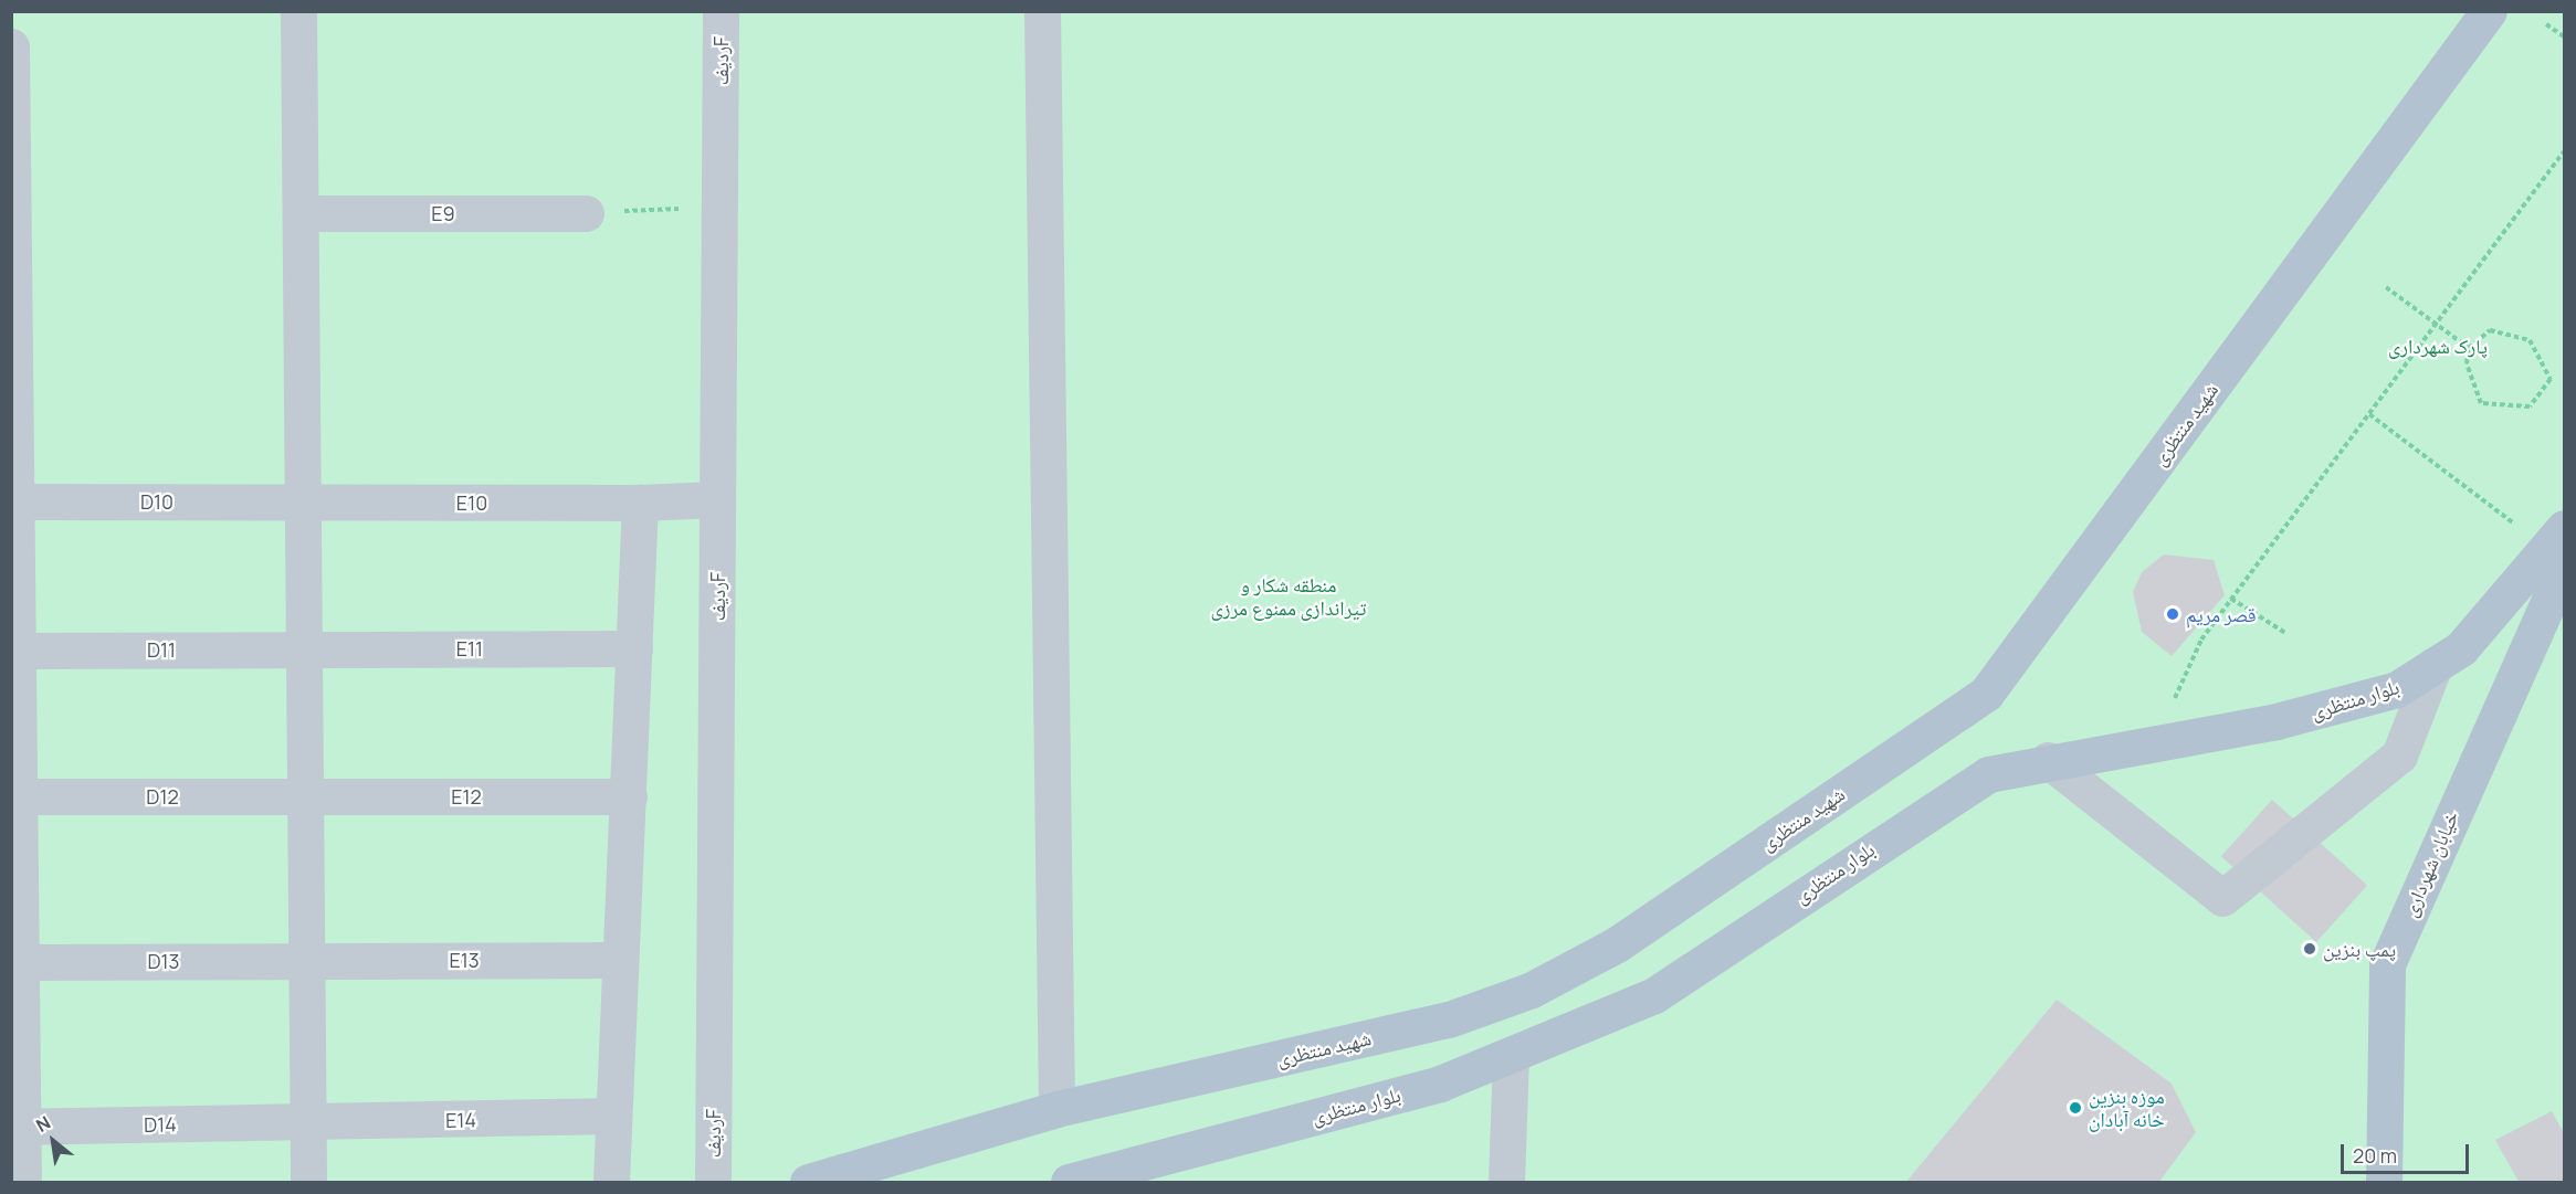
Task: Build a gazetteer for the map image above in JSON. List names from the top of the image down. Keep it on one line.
{"streets":{"main road":["شهید منتظری","بلوار منتظری","خیابان شهرداری"],"street":["ردیفF","E9","D10","E10","E11","D11","D12","E12","E13","D13","E14","D14"]},"crossings":[["ردیفF","E10"],["D10","E10"],["E11","D11"],["بلوار منتظری","خیابان شهرداری"],["D12","E12"],["E13","D13"],["E14","D14"]],"parks":["پارک شهرداری","منطقه شکار و تیراندازی ممنوع مرزی"],"places":["قصر مریم","پمپ بنزین","موزه بنزین خانه آبادان"],"scale_bar":"20 m","north":"top left"}
